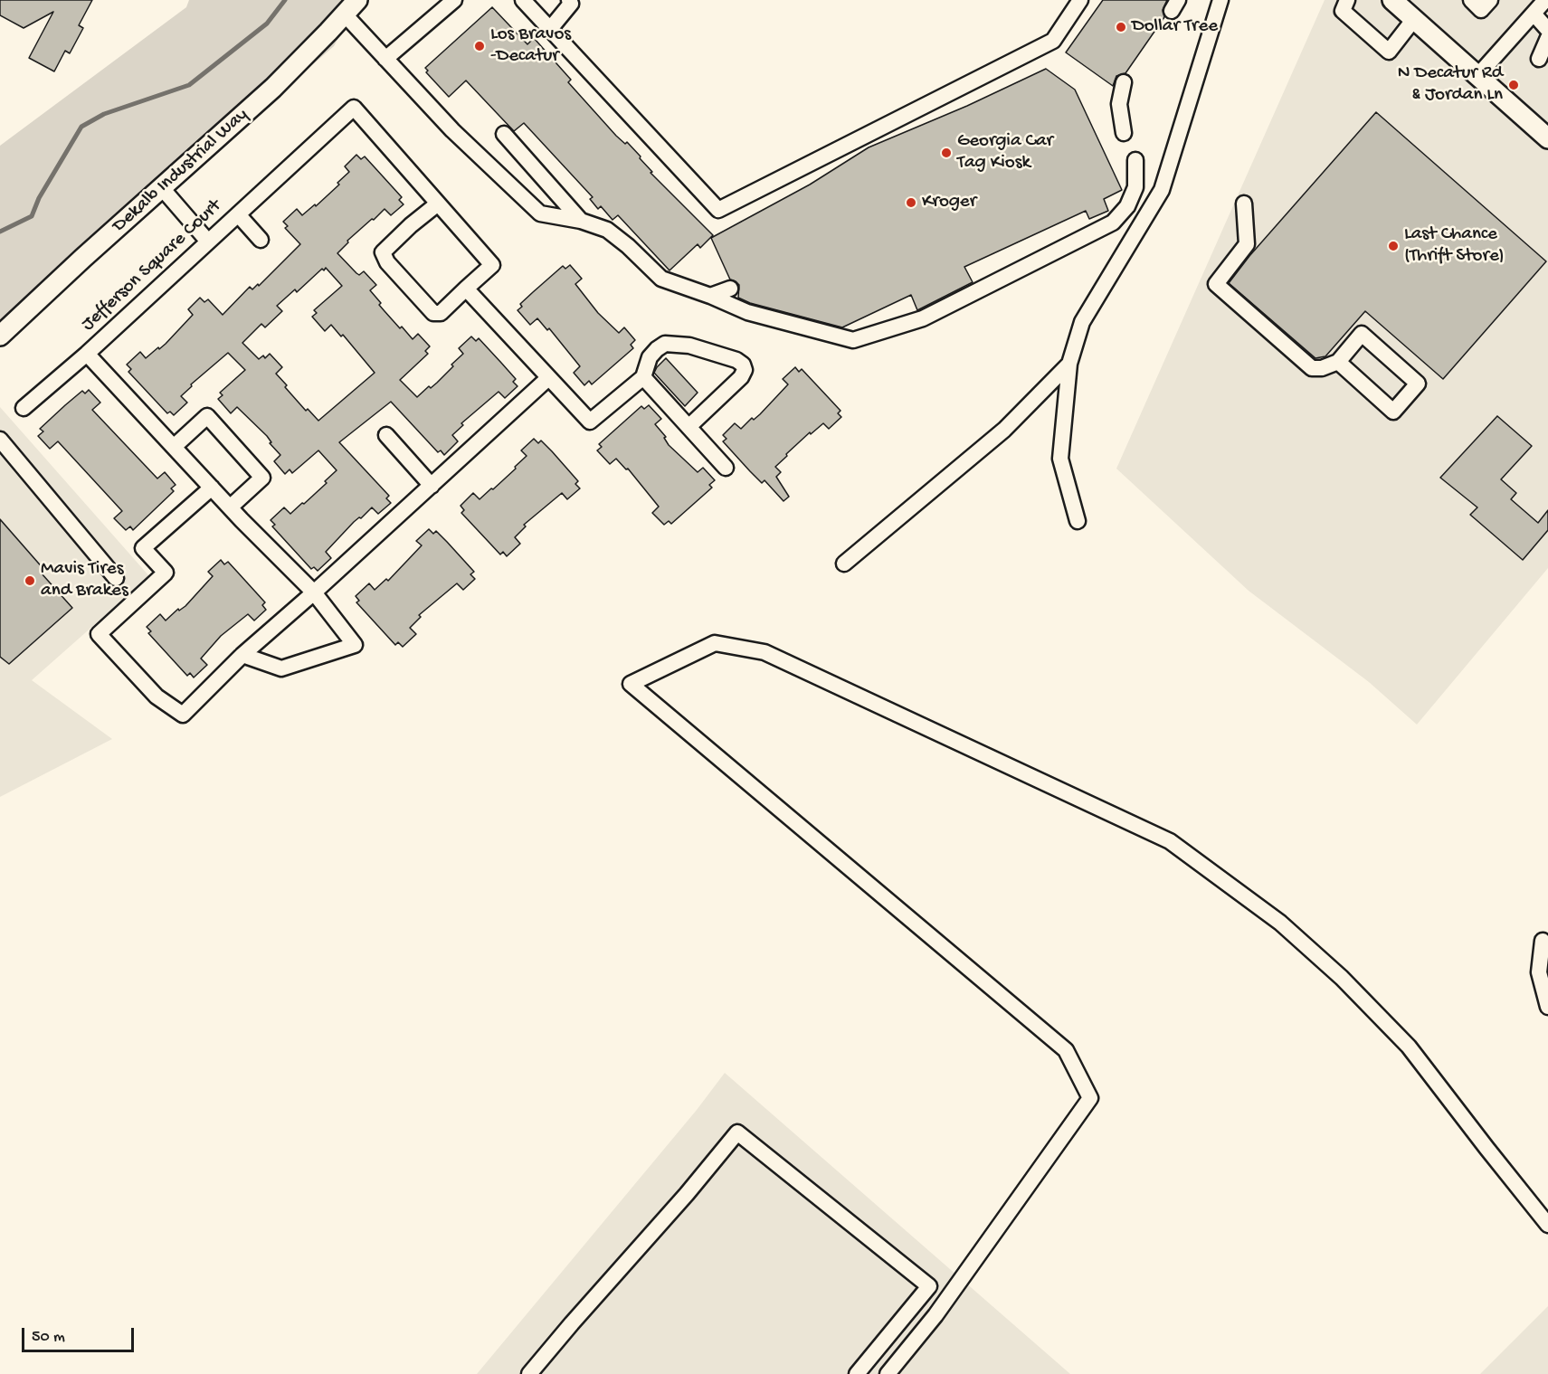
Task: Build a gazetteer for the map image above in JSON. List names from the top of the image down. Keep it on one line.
{"streets":{"main road":["Dekalb Industrial Way"],"street":["Jefferson Square Court"]},"places":["Dollar Tree","Los Bravos -Decatur","N Decatur Rd & Jordan Ln","Georgia Car Tag Kiosk","Kroger","Last Chance (Thrift Store)","Mavis Tires and Brakes"],"scale_bar":"50 m"}
